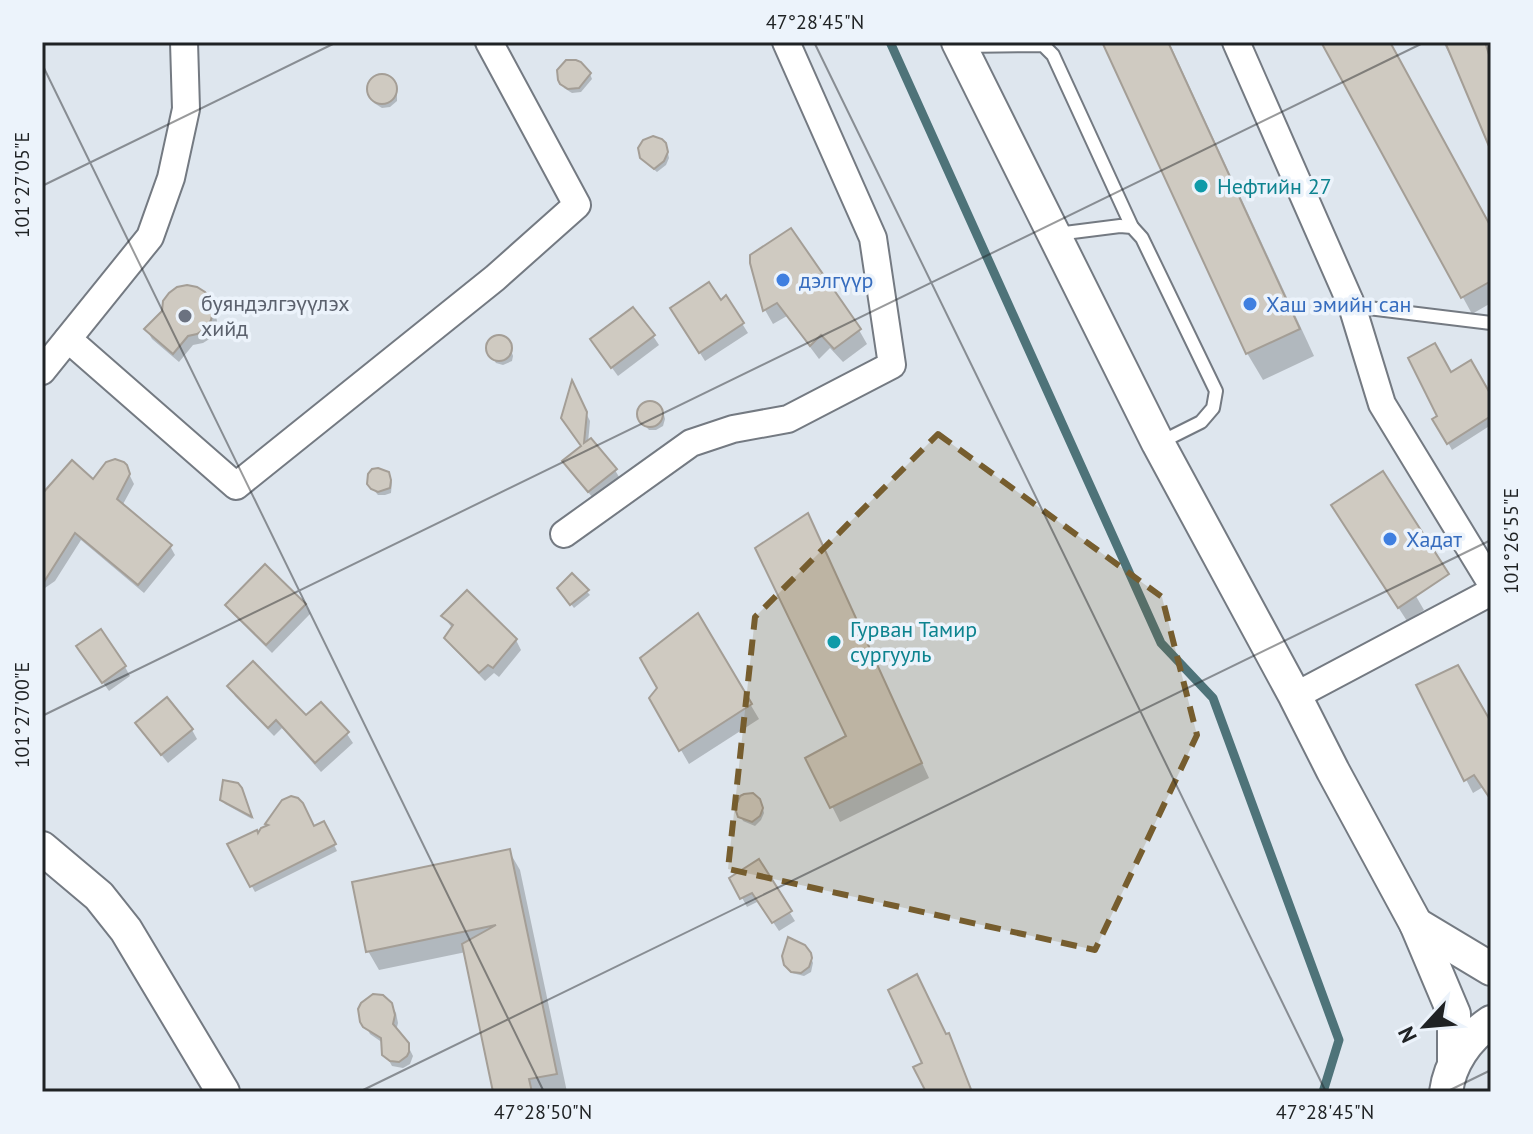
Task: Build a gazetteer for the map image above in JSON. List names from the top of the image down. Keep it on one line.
{"places":["Нефтийн 27","дэлгүүр","Хаш эмийн сан","буяндэлгэүүлэх хийд","Хадат","Гурван Тамир сургууль"],"north":"bottom left","coordinates":["47°28'45\"N","101°27'05\"E","101°26'55\"E","101°27'00\"E","47°28'50\"N"]}
